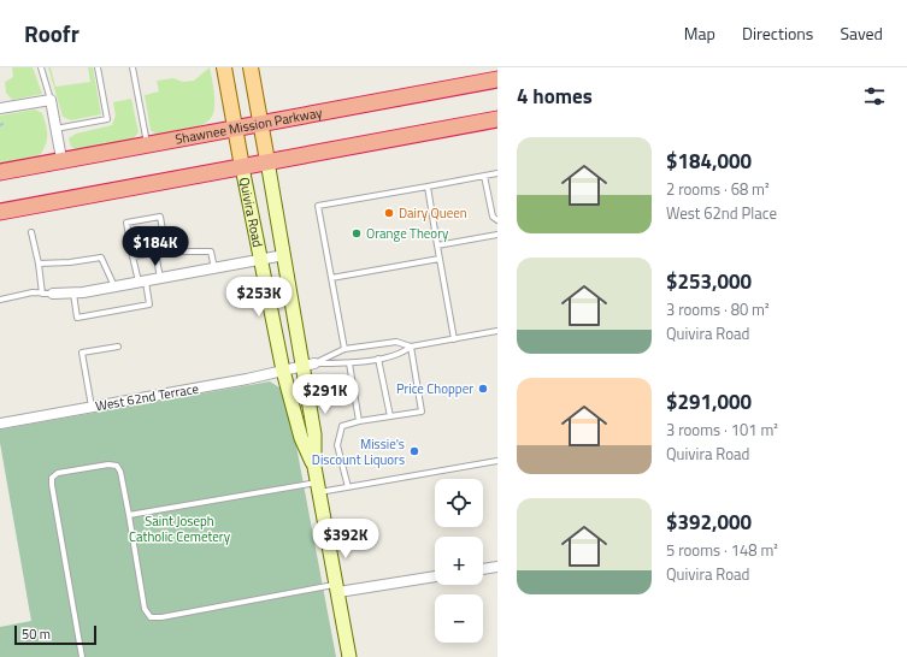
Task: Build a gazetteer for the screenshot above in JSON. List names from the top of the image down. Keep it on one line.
{"streets":{"highway":["Shawnee Mission Parkway"],"main road":["Quivira Road"],"street":["West 62nd Terrace"]},"crossings":[["Shawnee Mission Parkway","Quivira Road"],["Quivira Road","West 62nd Terrace"]],"parks":["Saint Joseph Catholic Cemetery"],"places":["Dairy Queen","Orange Theory","Price Chopper","Missie's Discount Liquors"],"scale_bar":"50 m","page":{"header":"Roofr","nav":["Map","Directions","Saved"],"heading":"4 homes","list":[{"name":"$184,000","note":"2 rooms · 68 m² · West 62nd Place"},{"name":"$253,000","note":"3 rooms · 80 m² · Quivira Road"},{"name":"$291,000","note":"3 rooms · 101 m² · Quivira Road"},{"name":"$392,000","note":"5 rooms · 148 m² · Quivira Road"}],"price":["$184K","$253K","$291K","$392K"],"map_buttons":["+","−"],"scale":"50 m"}}
